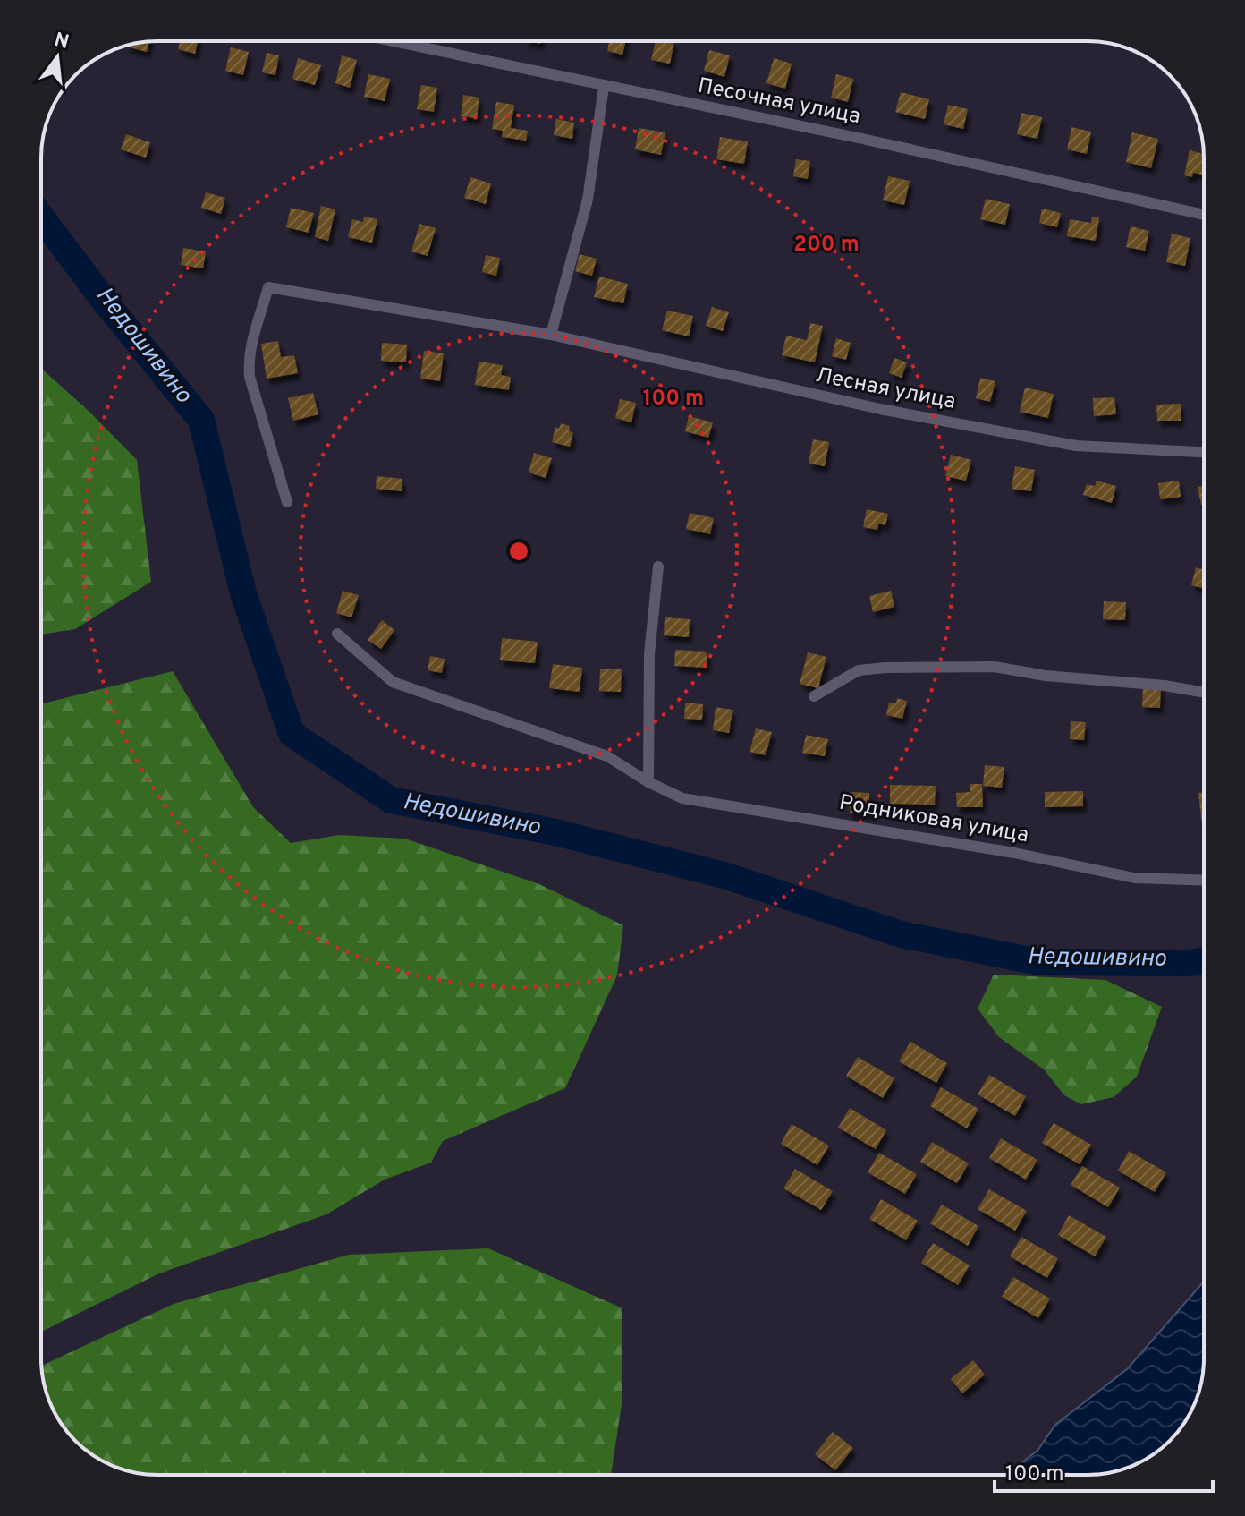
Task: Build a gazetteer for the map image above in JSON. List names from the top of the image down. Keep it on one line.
{"streets":{"street":["Песочная улица","Лесная улица","Родниковая улица"]},"water":["Недошивино"],"scale_bar":"100 m","north":"top","rings":["200 m","100 m"]}
